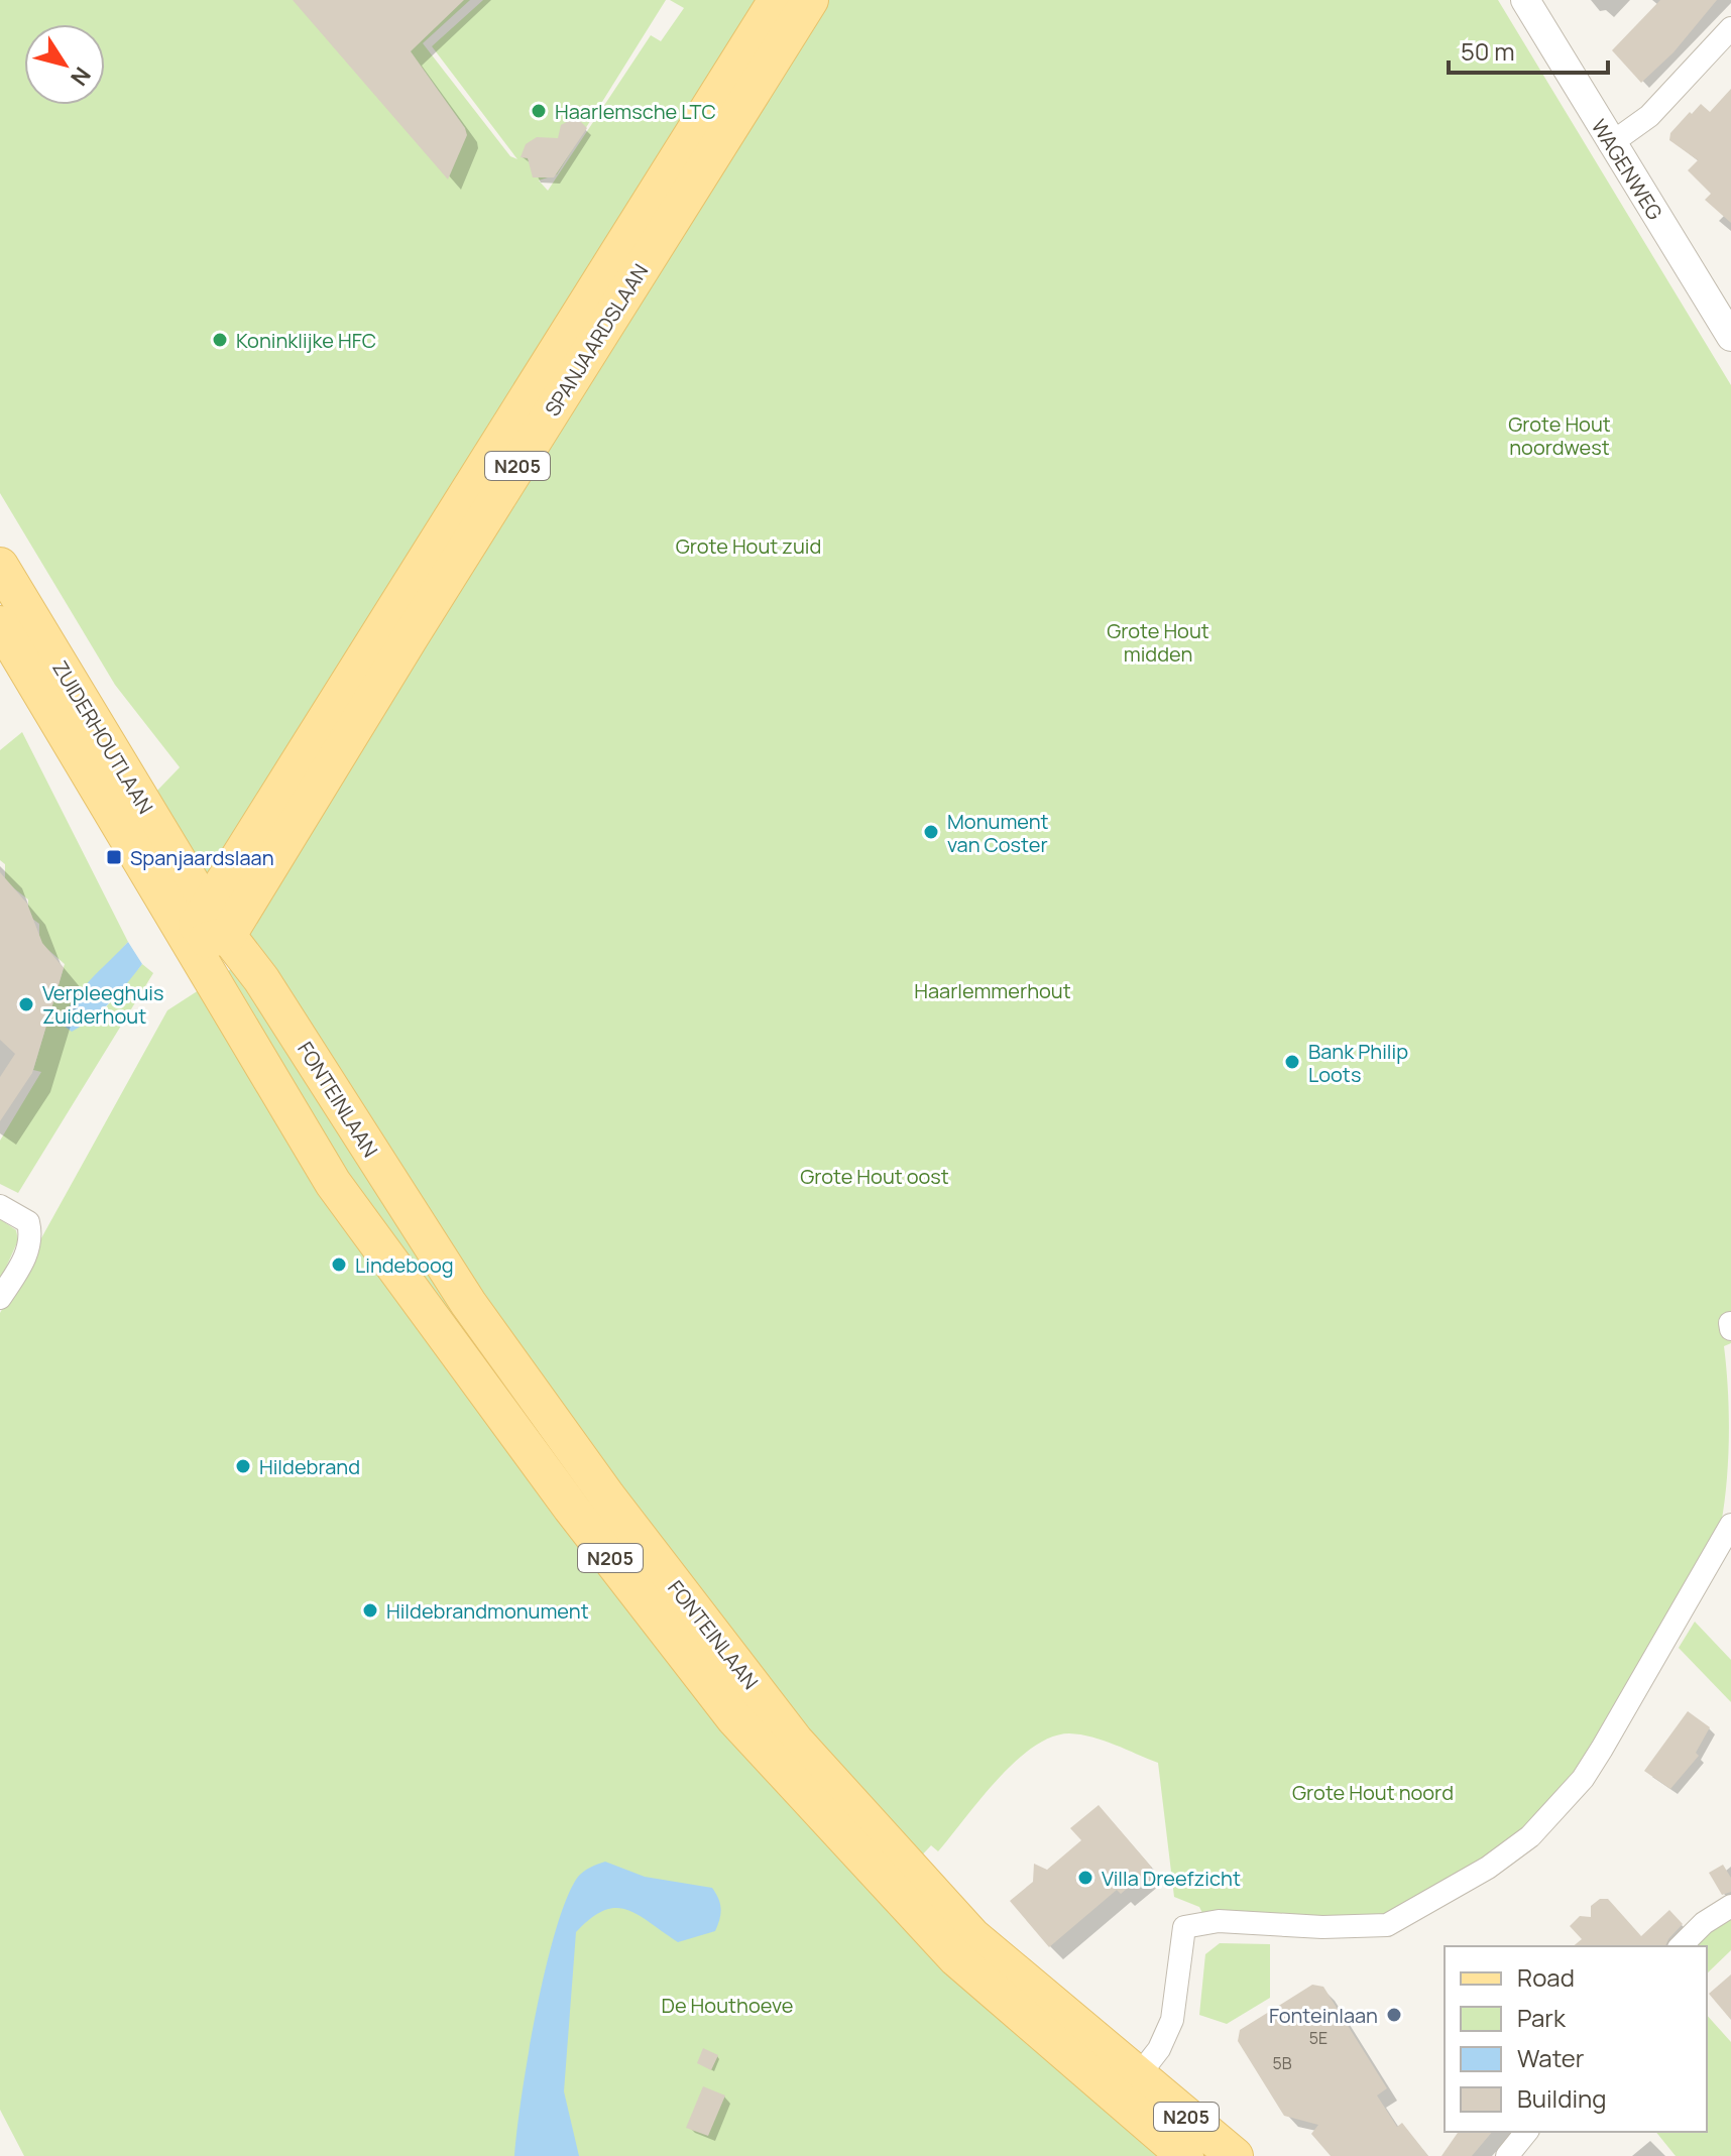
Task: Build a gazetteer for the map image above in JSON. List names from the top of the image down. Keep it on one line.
{"streets":{"main road":["SPANJAARDSLAAN","N205","ZUIDERHOUTLAAN","FONTEINLAAN"],"street":["WAGENWEG"]},"crossings":[["SPANJAARDSLAAN","ZUIDERHOUTLAAN"],["SPANJAARDSLAAN","FONTEINLAAN"],["ZUIDERHOUTLAAN","FONTEINLAAN"]],"parks":["Grote Hout noordwest","Grote Hout zuid","Grote Hout midden","Haarlemmerhout","Grote Hout oost","Grote Hout noord","De Houthoeve"],"places":{"other":["Haarlemsche LTC","Koninklijke HFC","Monument van Coster","Verpleeghuis Zuiderhout","Bank Philip Loots","Lindeboog","Hildebrand","Hildebrandmonument","Villa Dreefzicht","Fonteinlaan"],"transit":["Spanjaardslaan"]},"house_numbers":["5E","5B"],"legend":["Road","Park","Water","Building"],"scale_bar":"50 m","north":"bottom right"}
